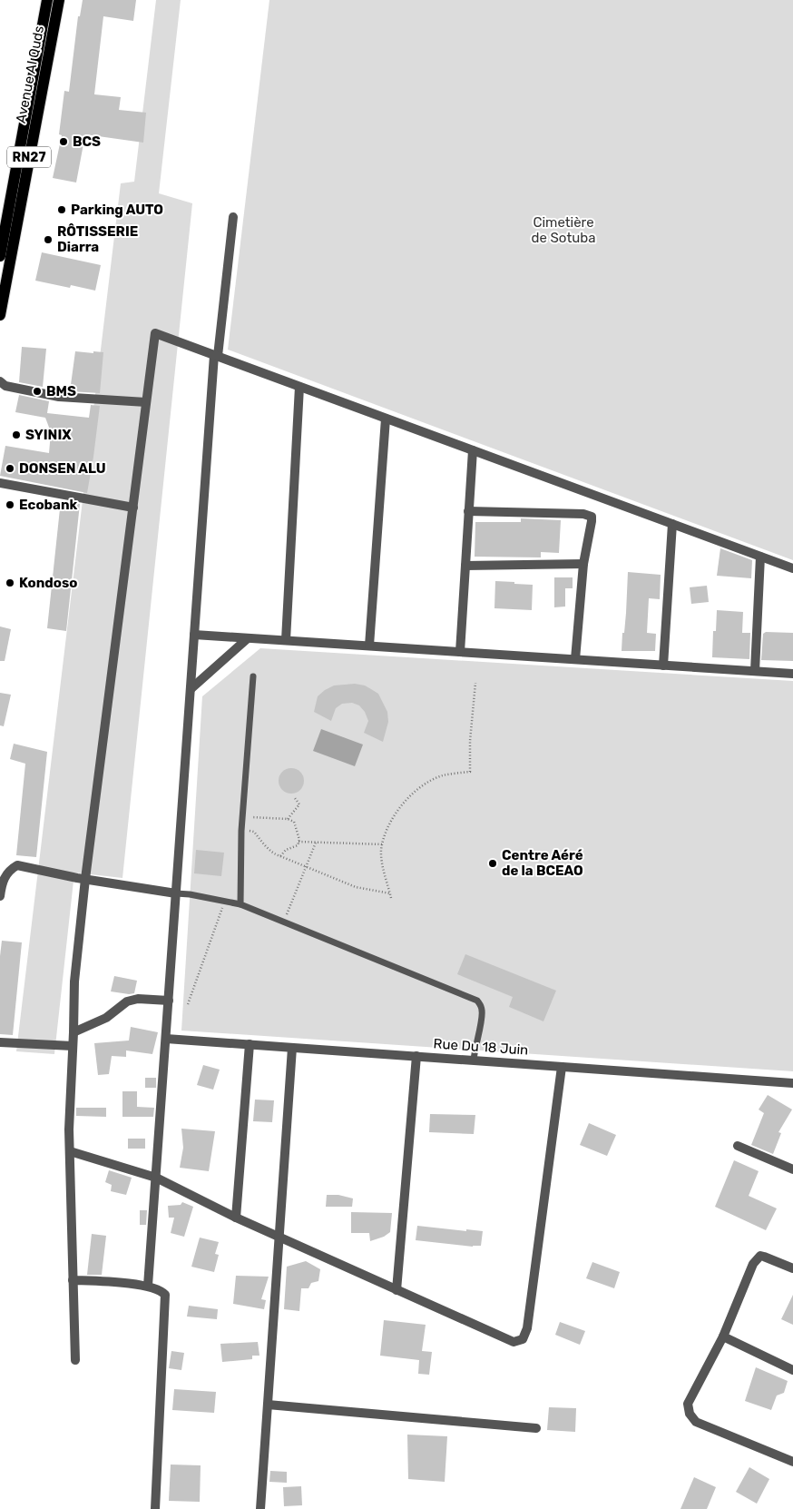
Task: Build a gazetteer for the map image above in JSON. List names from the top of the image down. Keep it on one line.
{"streets":{"main road":["Avenue Al Quds","RN27"],"street":["Rue Du 18 Juin"]},"parks":["Cimetière de Sotuba"],"places":["BCS","Parking AUTO","RÔTISSERIE Diarra","BMS","SYINIX","DONSEN ALU","Ecobank","Kondoso","Centre Aéré de la BCEAO"]}
